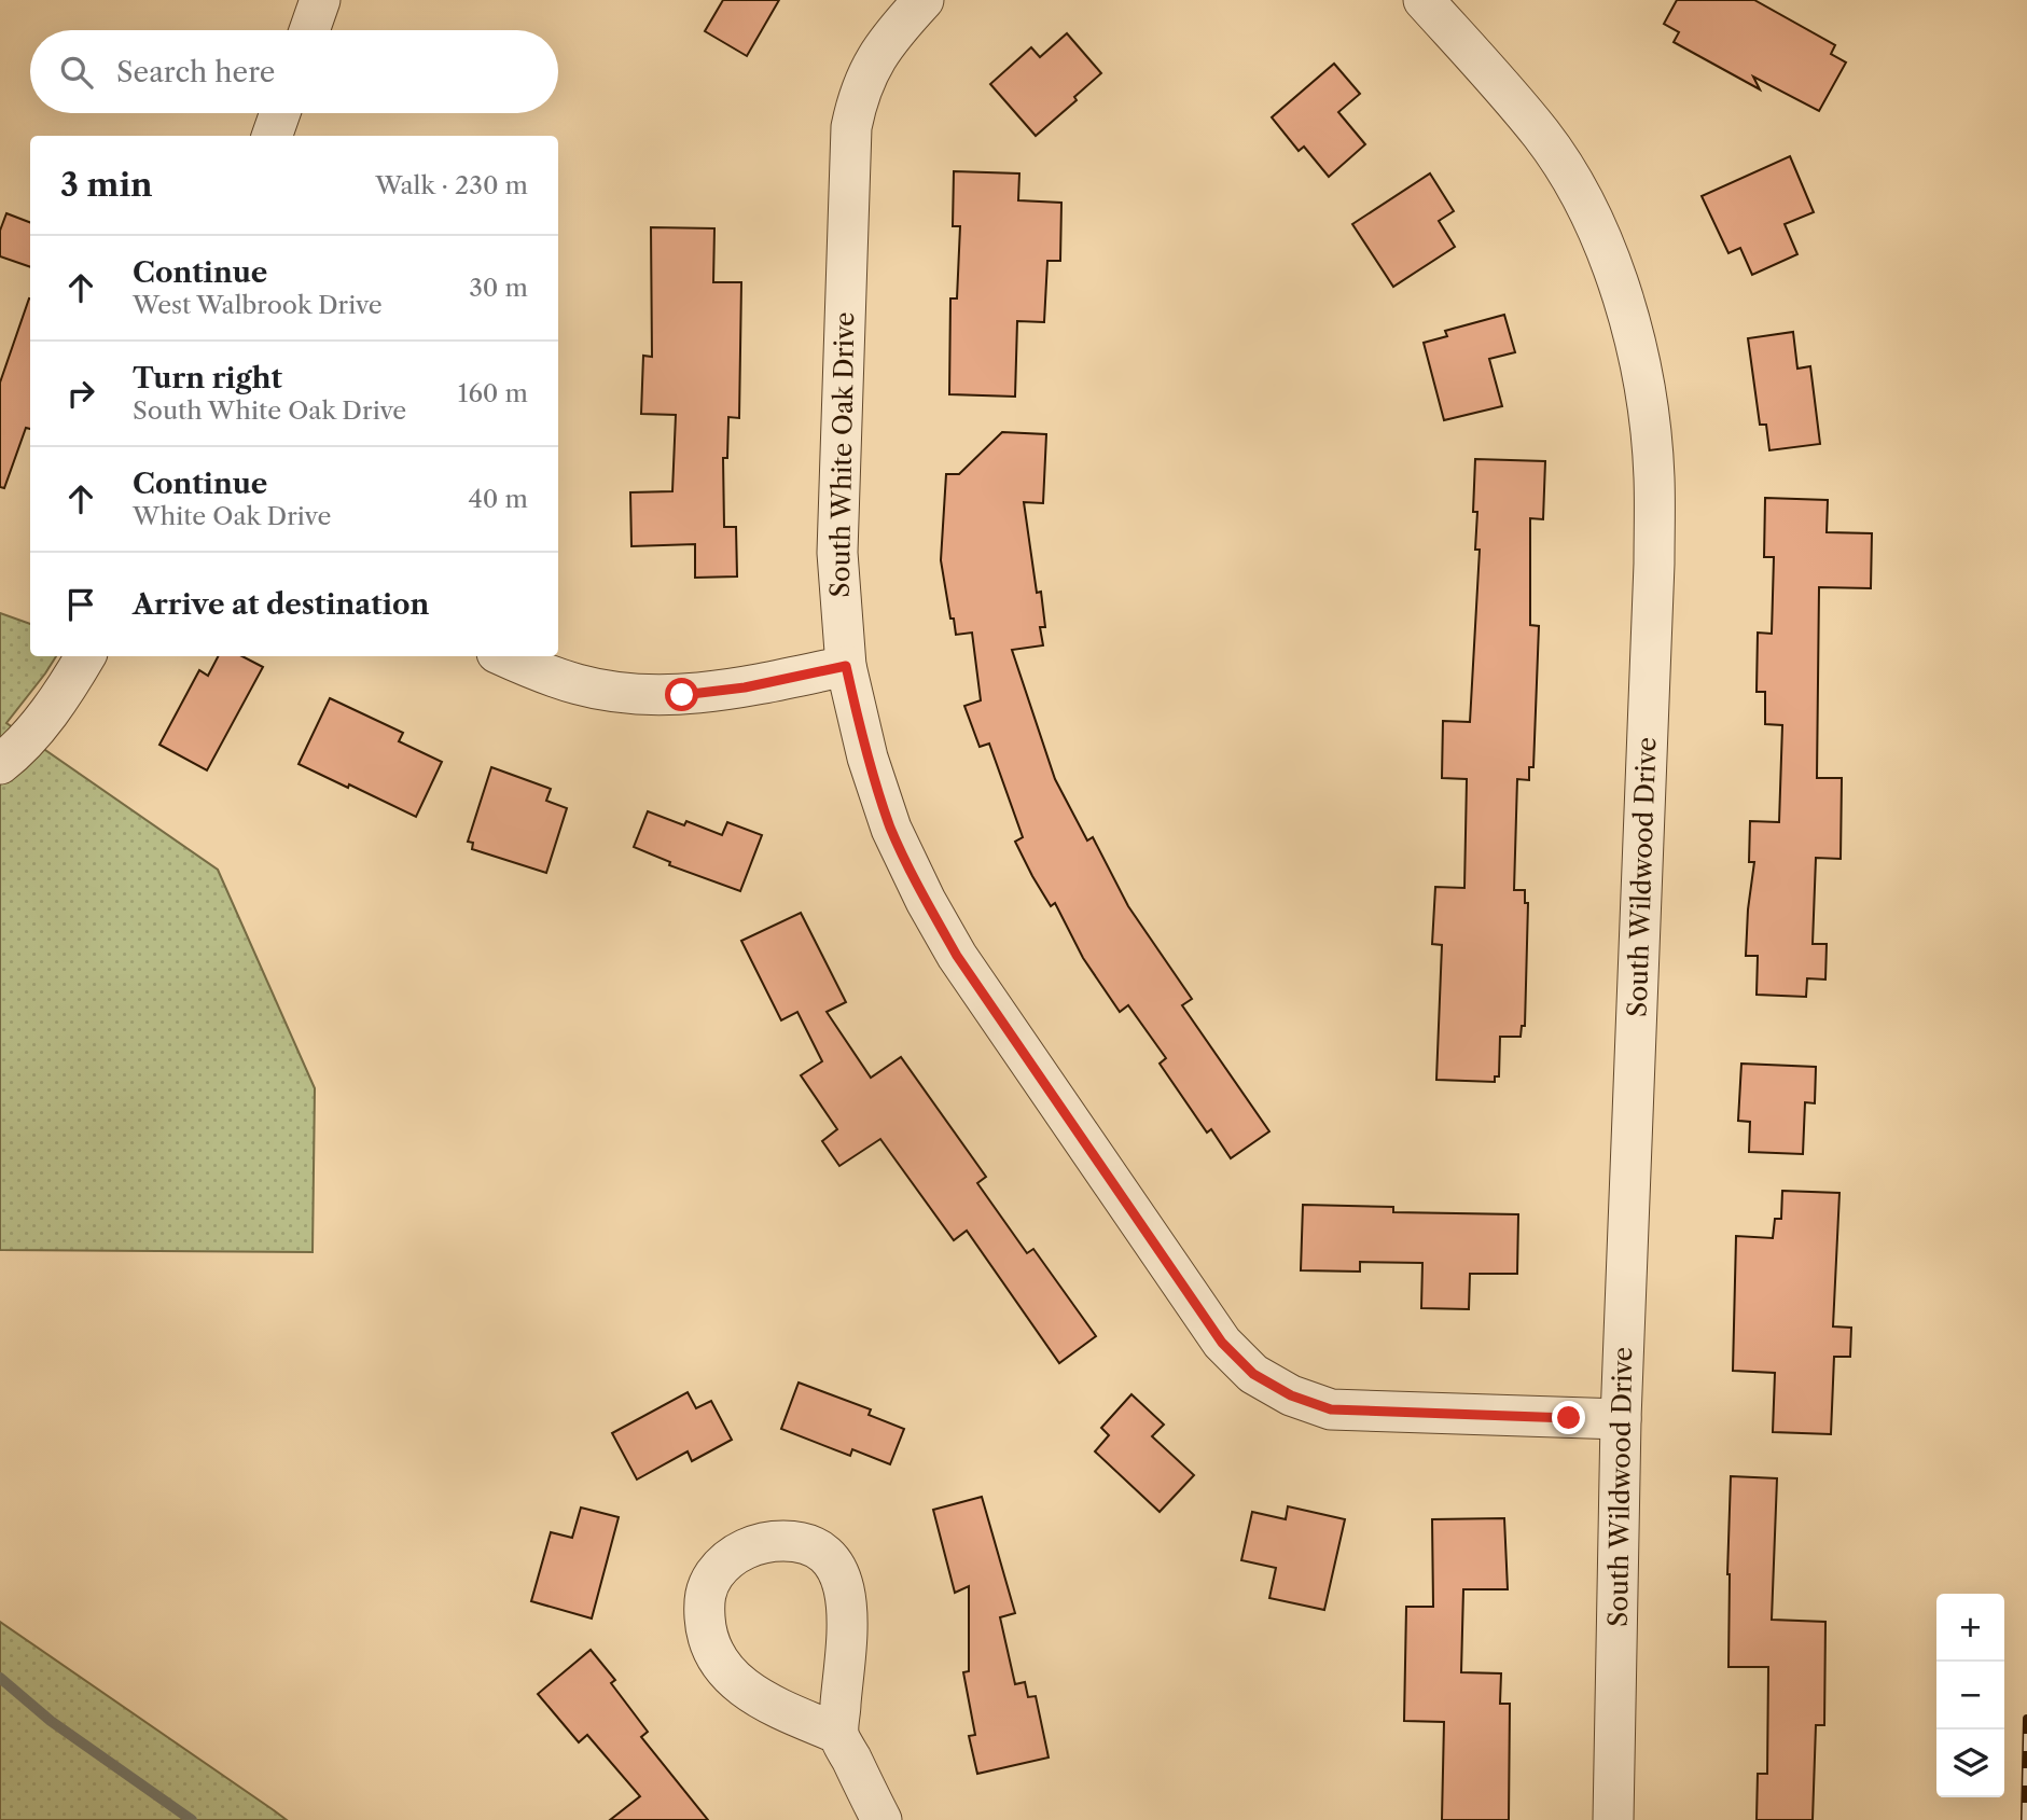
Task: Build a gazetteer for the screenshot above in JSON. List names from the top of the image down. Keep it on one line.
{"streets":{"street":["South White Oak Drive","South Wildwood Drive"]},"crossings":[["South White Oak Drive","South Wildwood Drive"]],"page":{"search":"Search here","heading":["3 min","Walk · 230 m"],"list":[["Continue","West Walbrook Drive","30 m"],["Turn right","South White Oak Drive","160 m"],["Continue","White Oak Drive","40 m"],"Arrive at destination"],"map_buttons":["+","−"]}}
